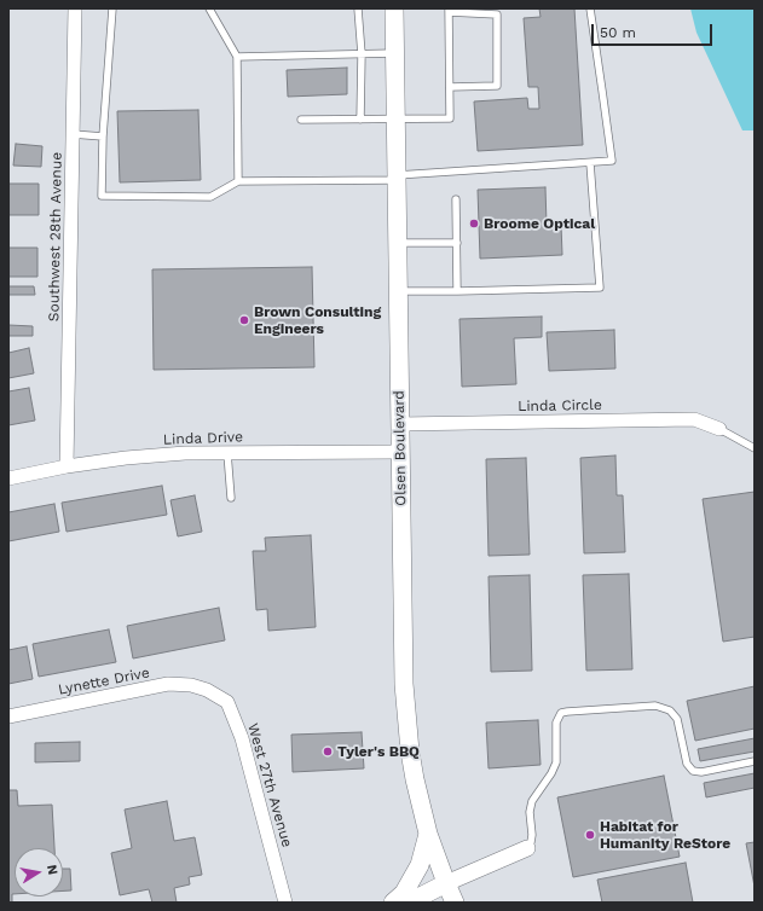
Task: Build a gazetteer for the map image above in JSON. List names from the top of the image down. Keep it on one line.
{"streets":{"main road":["Olsen Boulevard"],"street":["Southwest 28th Avenue","Linda Circle","Linda Drive","Lynette Drive","West 27th Avenue"]},"crossings":[["Southwest 28th Avenue","Linda Drive"],["Linda Circle","Olsen Boulevard"],["Linda Drive","Olsen Boulevard"],["Lynette Drive","West 27th Avenue"]],"places":["Broome Optical","Brown Consulting Engineers","Tyler's BBQ","Habitat for Humanity ReStore"],"scale_bar":"50 m","north":"right"}
